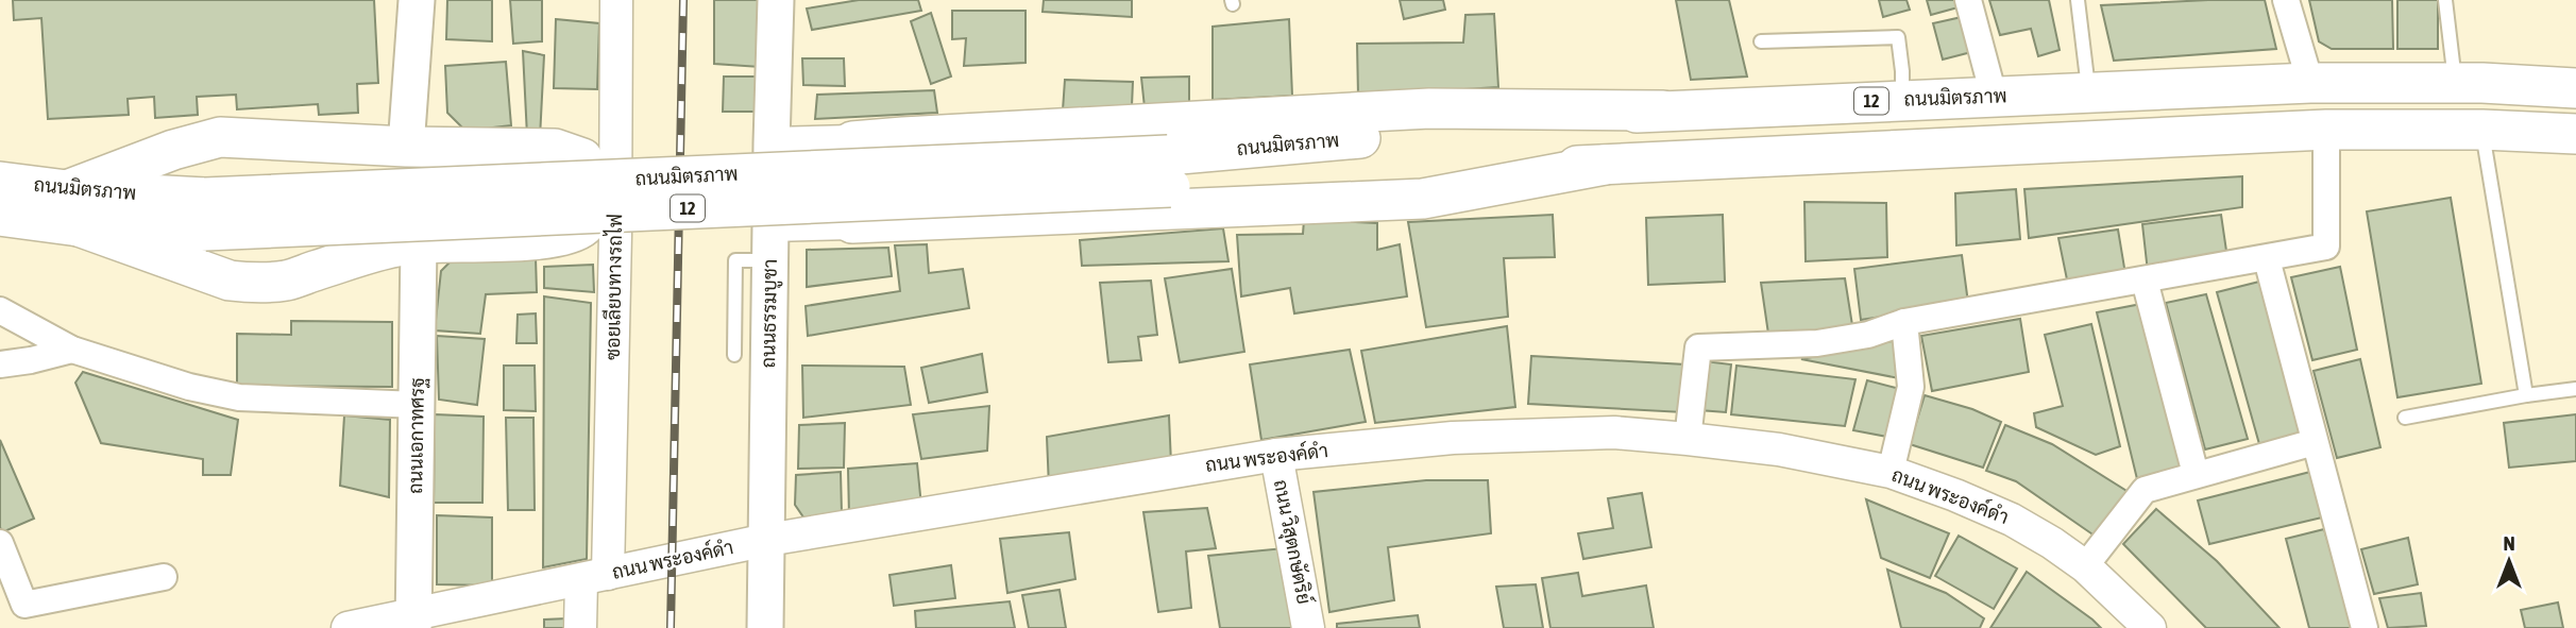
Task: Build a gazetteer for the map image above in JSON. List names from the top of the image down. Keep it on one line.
{"streets":{"main road":["ถนนมิตรภาพ","12","ถนนธรรมบูชา","ถนนเอกาทศรฐ"],"street":["ซอยเลียบทางรถไฟ","ถนน พระองค์ดำ","ถนน วิสุตกษัตริย์"]},"crossings":[["ซอยเลียบทางรถไฟ","ถนน พระองค์ดำ"],["ถนนธรรมบูชา","ถนน พระองค์ดำ"],["ถนนเอกาทศรฐ","ถนน พระองค์ดำ"],["ถนน พระองค์ดำ","ถนน วิสุตกษัตริย์"]],"north":"top"}
